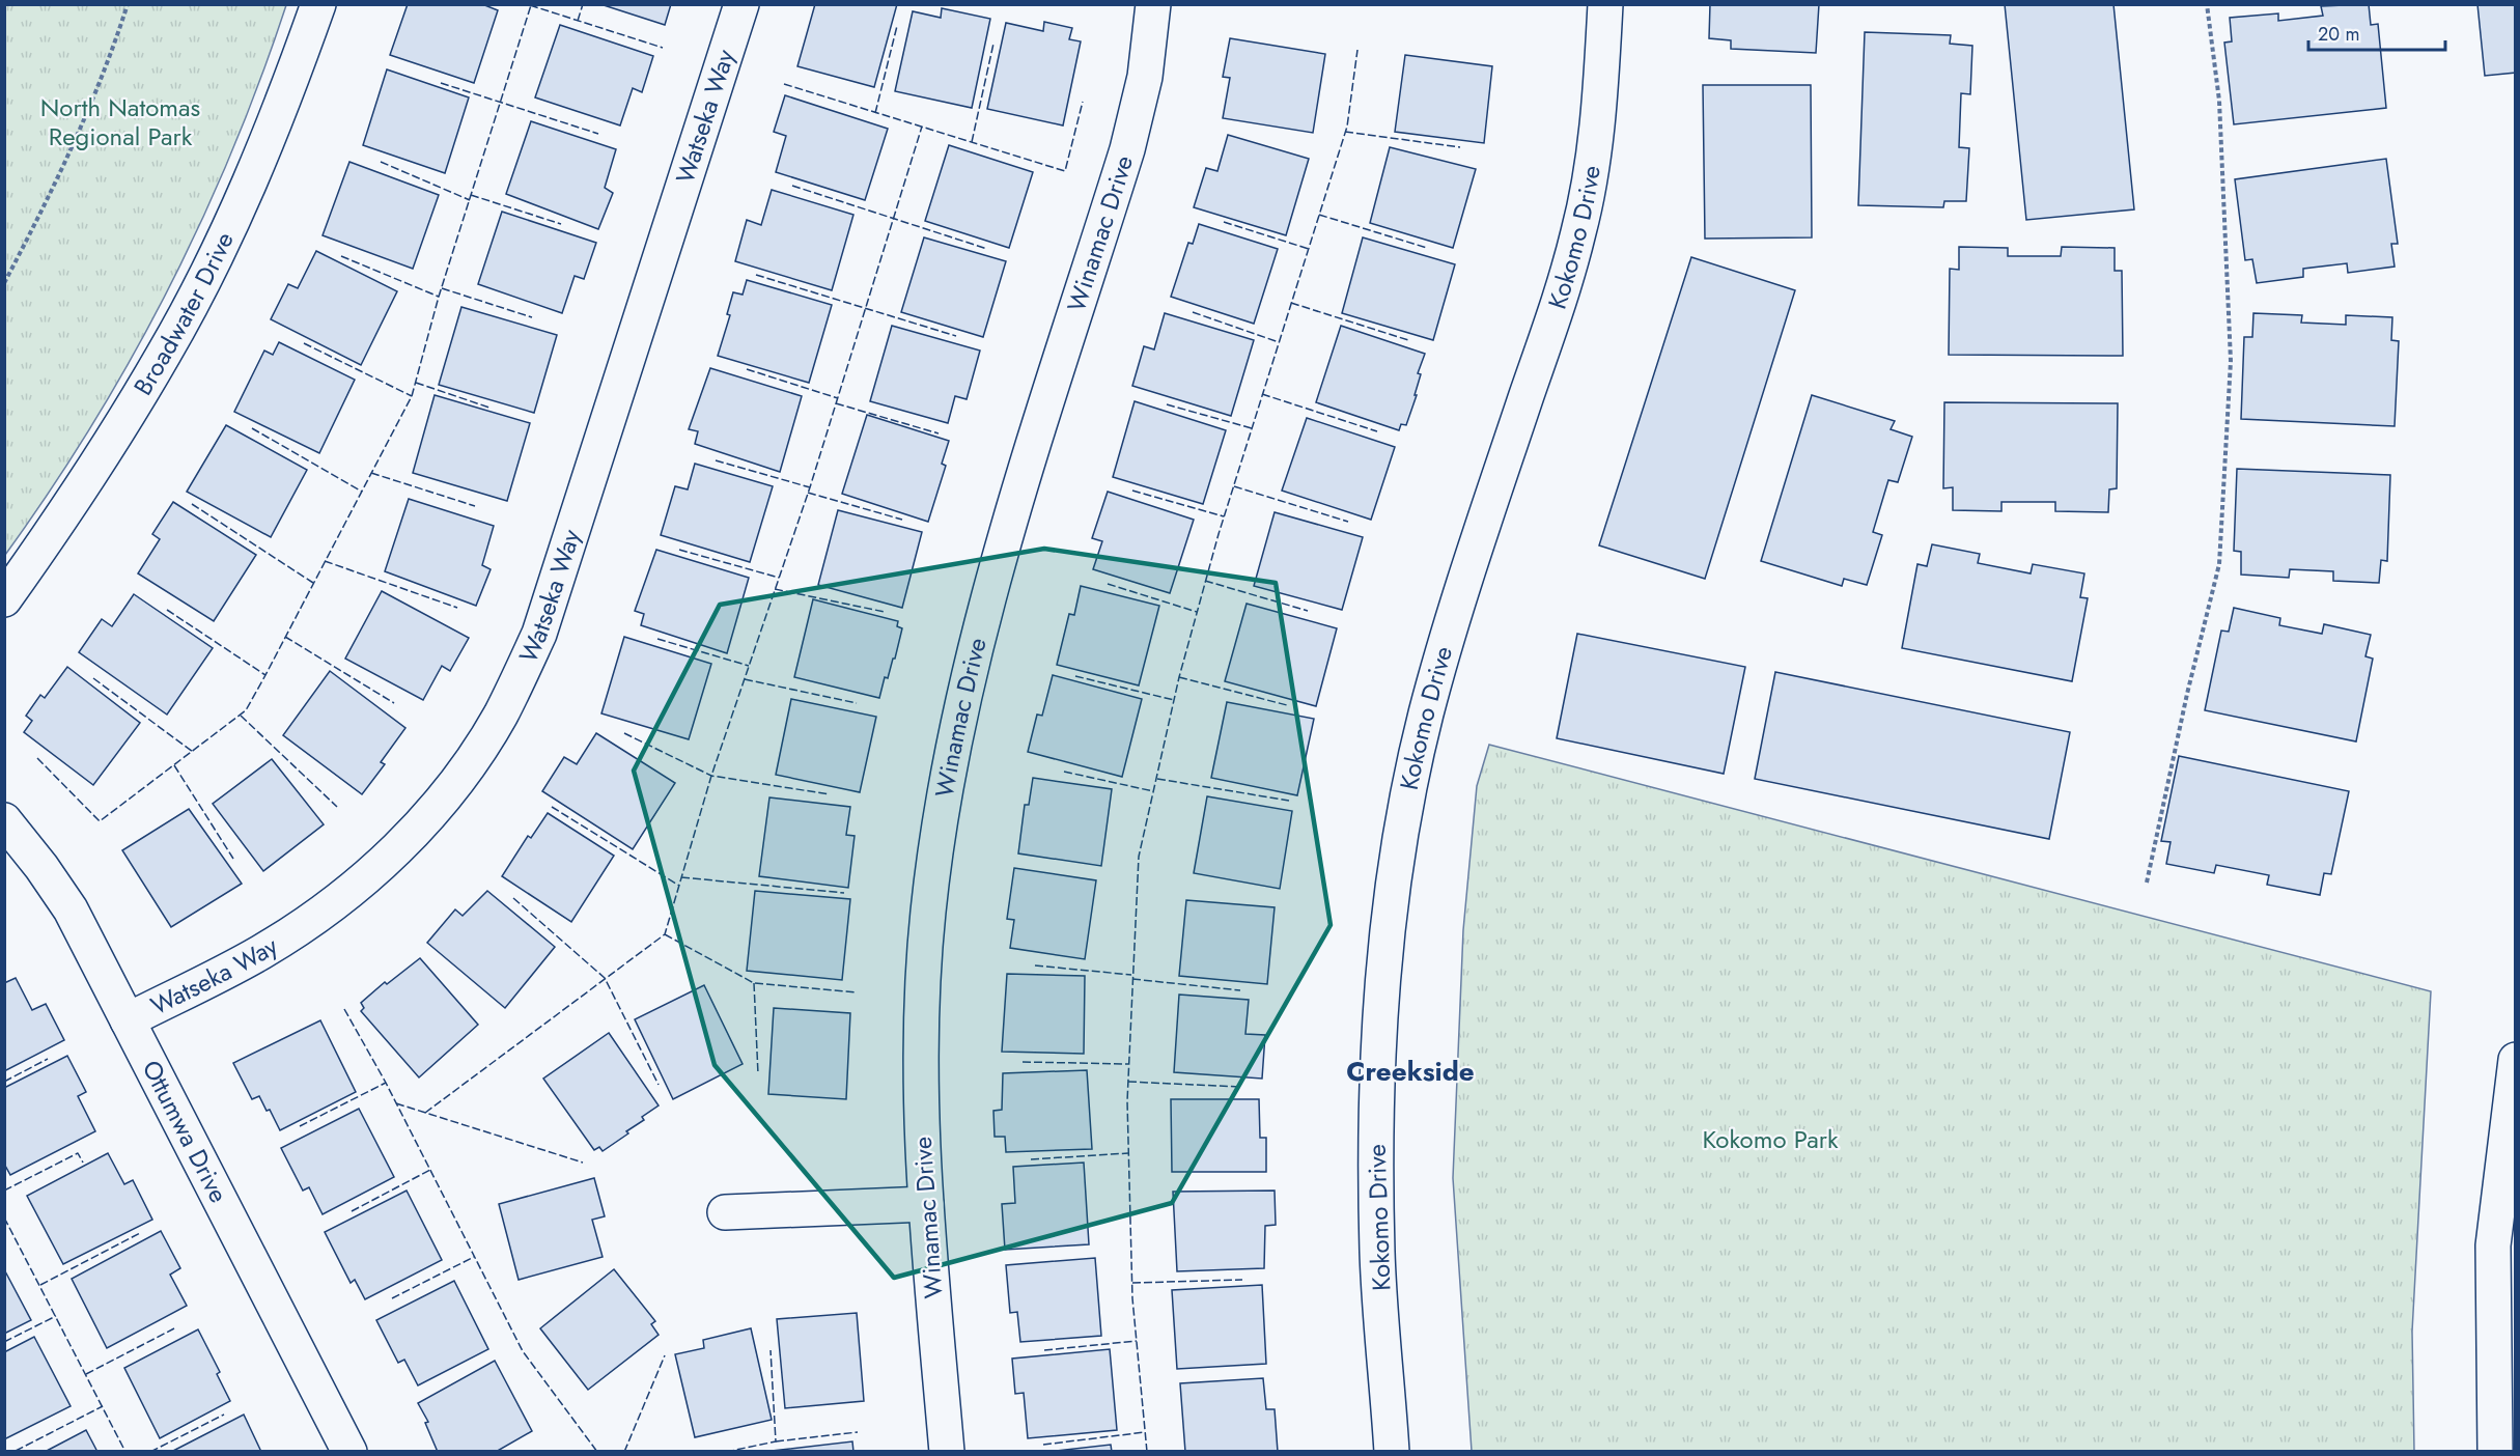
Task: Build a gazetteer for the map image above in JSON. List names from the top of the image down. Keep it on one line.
{"streets":{"street":["Watseka Way","Winamac Drive","Kokomo Drive","Broadwater Drive","Ottumwa Drive"]},"crossings":[["Watseka Way","Ottumwa Drive"]],"districts":["Creekside"],"parks":["North Natomas Regional Park","Kokomo Park"],"scale_bar":"20 m"}
